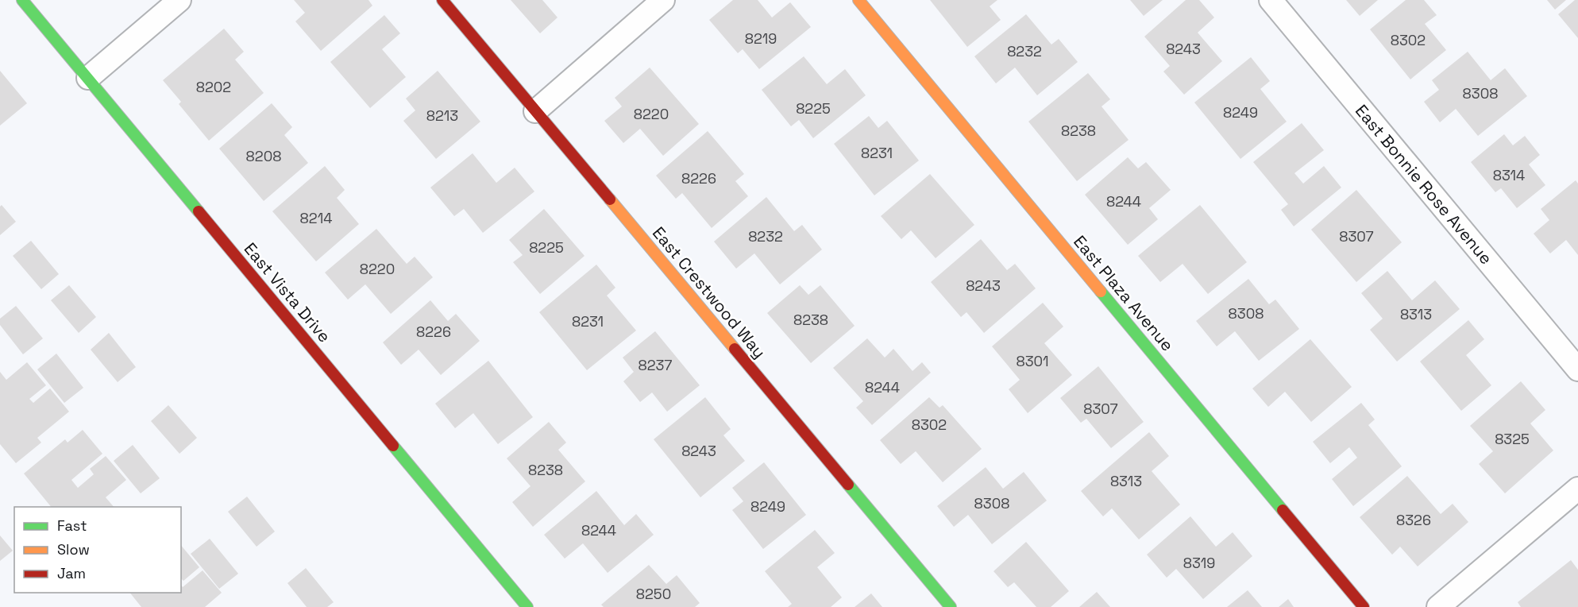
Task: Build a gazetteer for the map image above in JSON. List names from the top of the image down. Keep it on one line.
{"streets":{"street":["East Bonnie Rose Avenue","East Vista Drive","East Crestwood Way","East Plaza Avenue"]},"house_numbers":["8219","8302","8243","8232","8202","8308","8225","8249","8220","8213","8238","8231","8208","8314","8226","8244","8214","8232","8307","8225","8220","8243","8308","8313","8238","8231","8226","8301","8237","8244","8307","8302","8325","8243","8238","8313","8308","8249","8326","8244","8319","8250"],"legend":["Fast","Slow","Jam"]}
